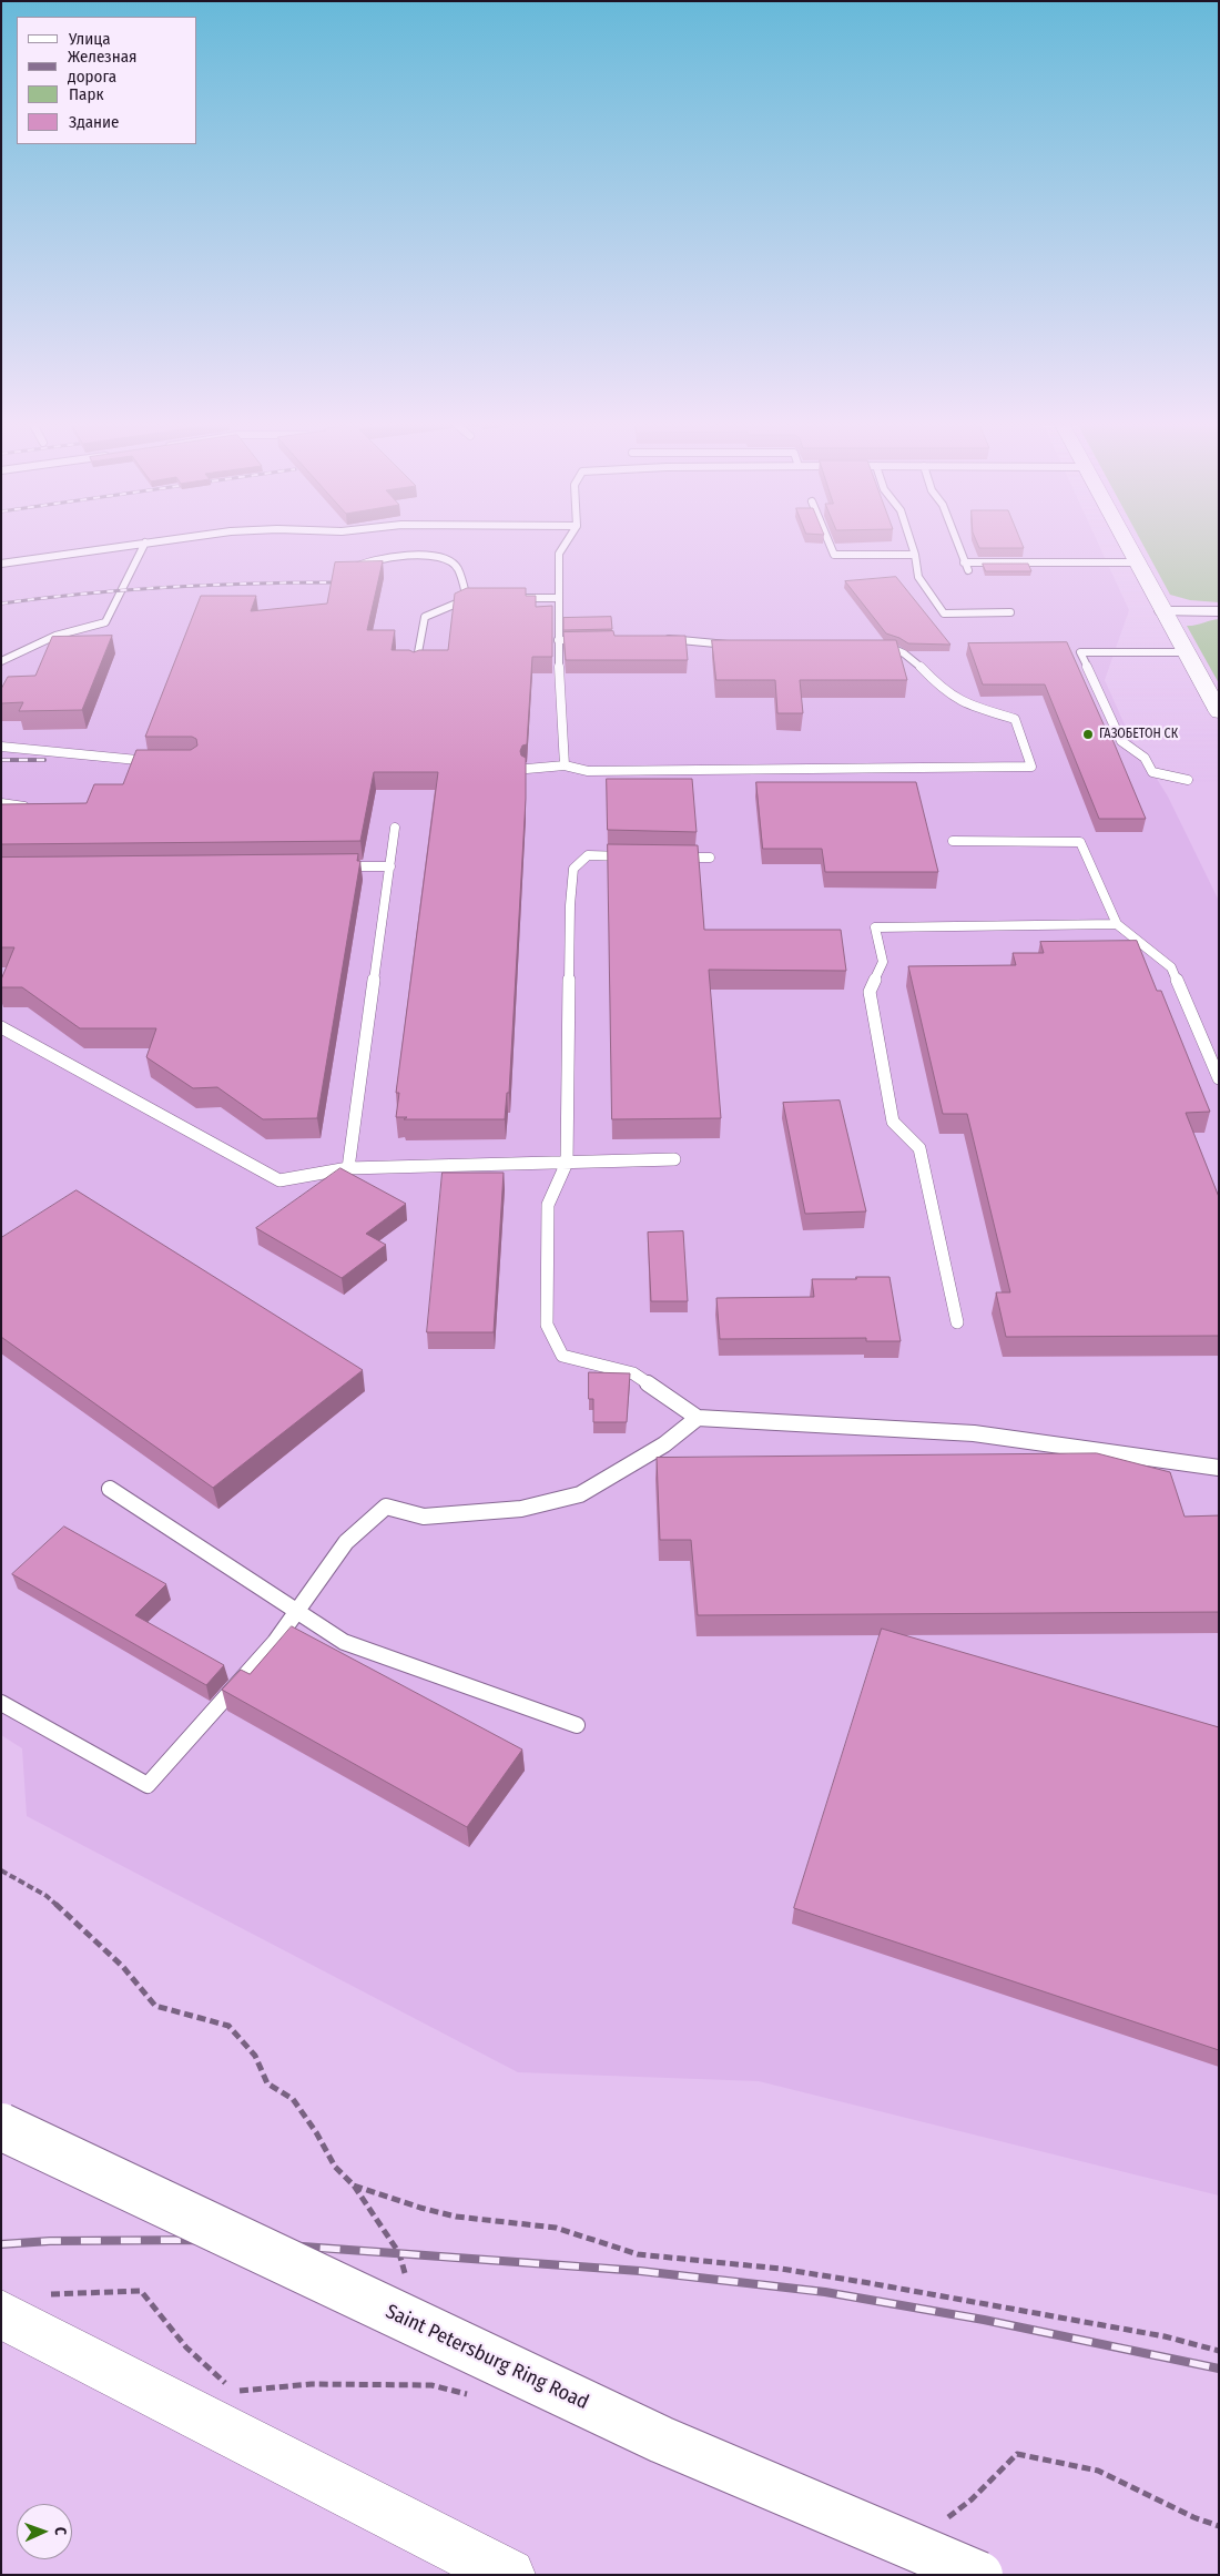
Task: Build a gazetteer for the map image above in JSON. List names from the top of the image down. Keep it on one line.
{"streets":{"main road":["Saint Petersburg Ring Road"]},"places":["ГАЗОБЕТОН СК"],"legend":["Улица","Железная дорога","Парк","Здание"],"north":"right"}
